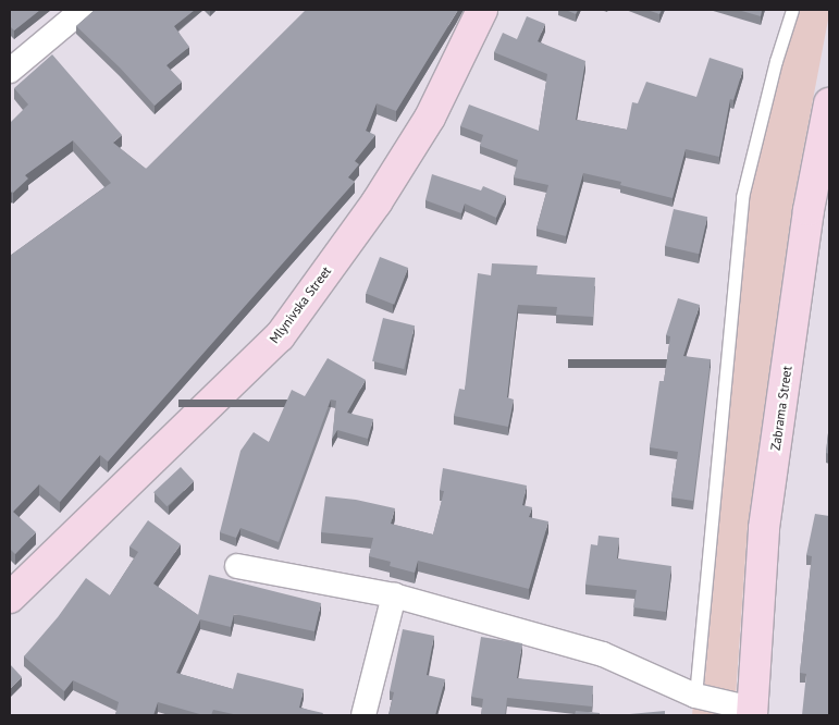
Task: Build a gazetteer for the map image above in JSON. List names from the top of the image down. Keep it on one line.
{"streets":{"main road":["Mlynivska Street","Zabrama Street"]}}
